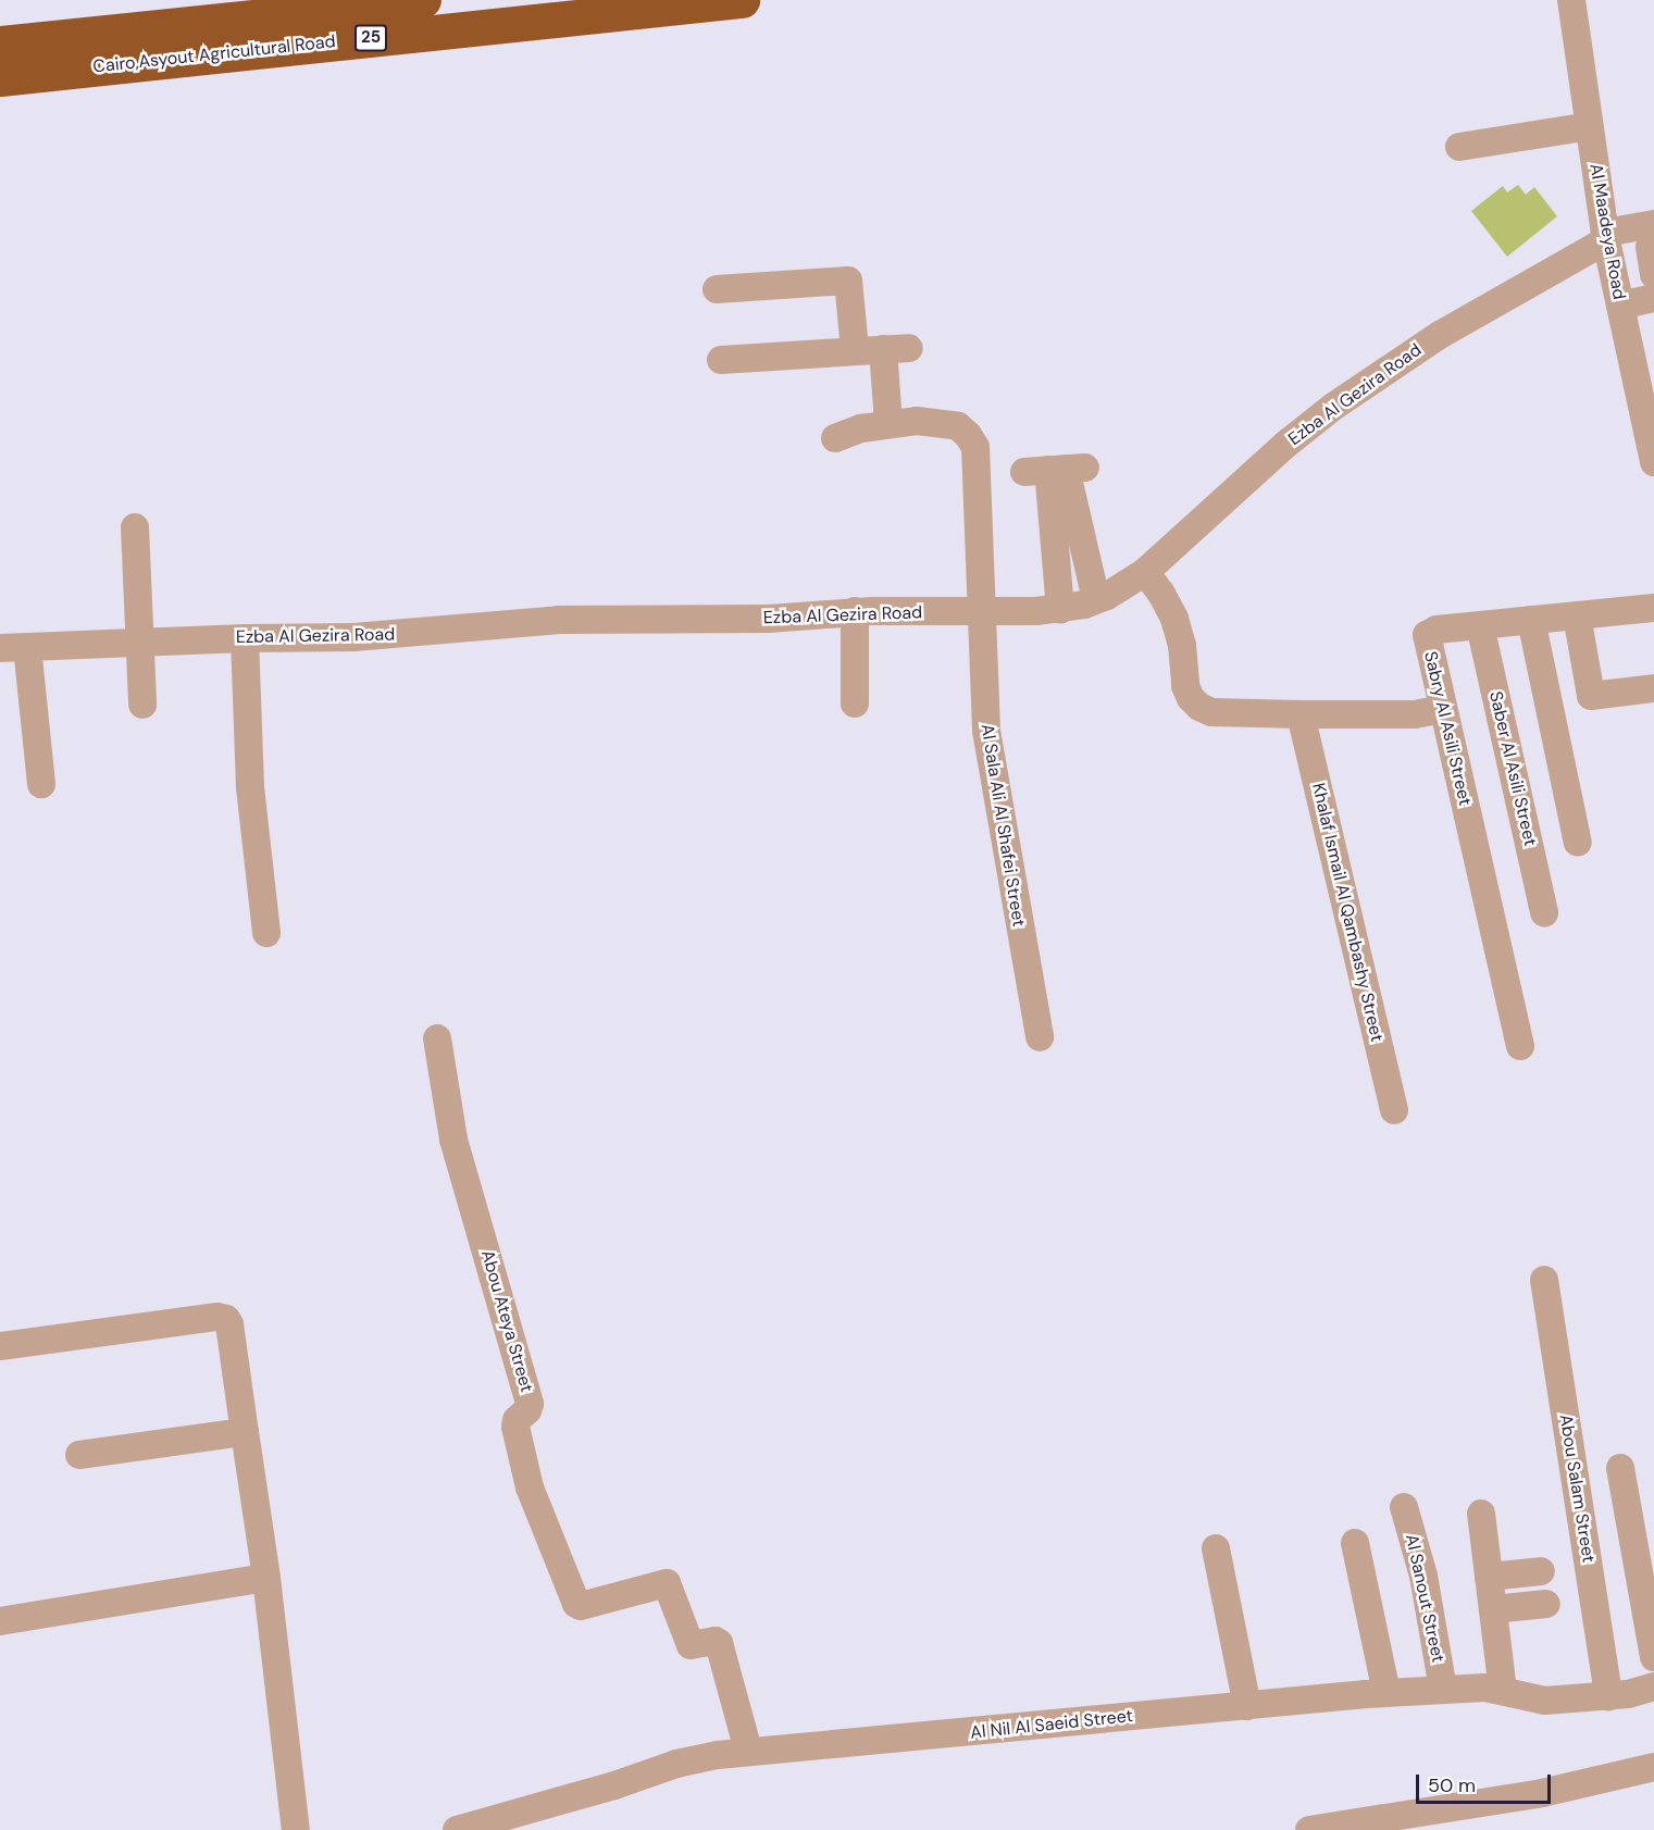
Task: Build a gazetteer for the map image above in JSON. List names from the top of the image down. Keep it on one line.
{"streets":{"highway":["25","Cairo,Asyout Agricultural Road"],"street":["Al Maadeya Road","Ezba Al Gezira Road","Sabry Al Asili Street","Saber Al Asili Street","Al Sala Ali Al Shafei Street","Khalaf Ismail Al Qambashy Street","Abou Ateya Street","Abou Salam Street","Al Sanout Street","Al Nil Al Saeid Street"]},"crossings":[["Al Maadeya Road","Ezba Al Gezira Road"],["Ezba Al Gezira Road","Al Sala Ali Al Shafei Street"],["Sabry Al Asili Street","Saber Al Asili Street"],["Abou Ateya Street","Al Nil Al Saeid Street"],["Abou Salam Street","Al Nil Al Saeid Street"],["Al Sanout Street","Al Nil Al Saeid Street"]],"scale_bar":"50 m"}
